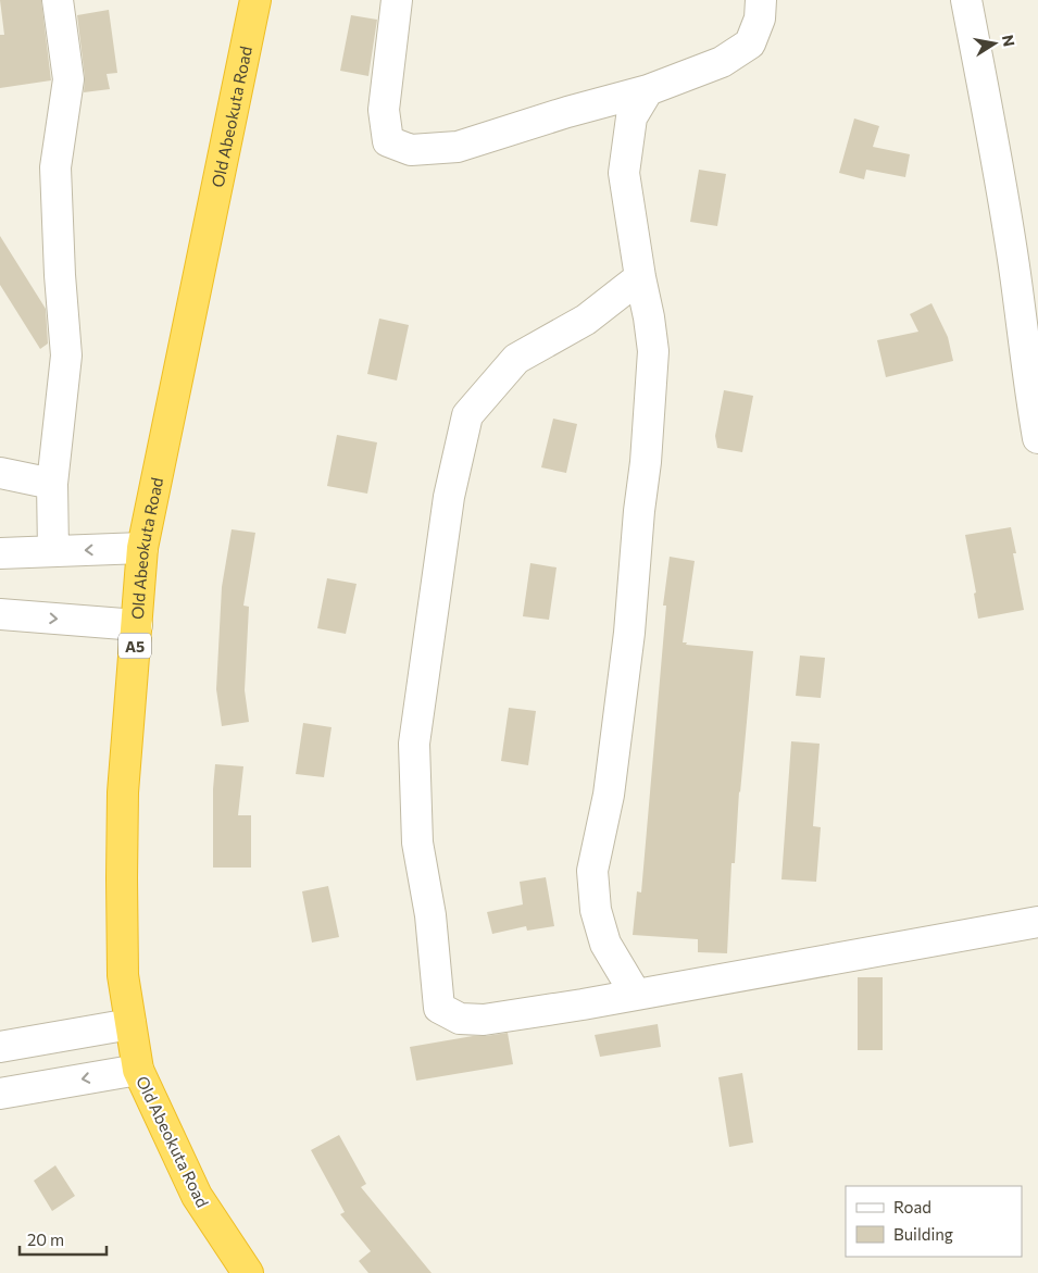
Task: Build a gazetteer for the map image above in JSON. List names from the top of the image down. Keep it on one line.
{"streets":{"highway":["Old Abeokuta Road","A5"]},"legend":["Road","Building"],"scale_bar":"20 m","north":"right"}
